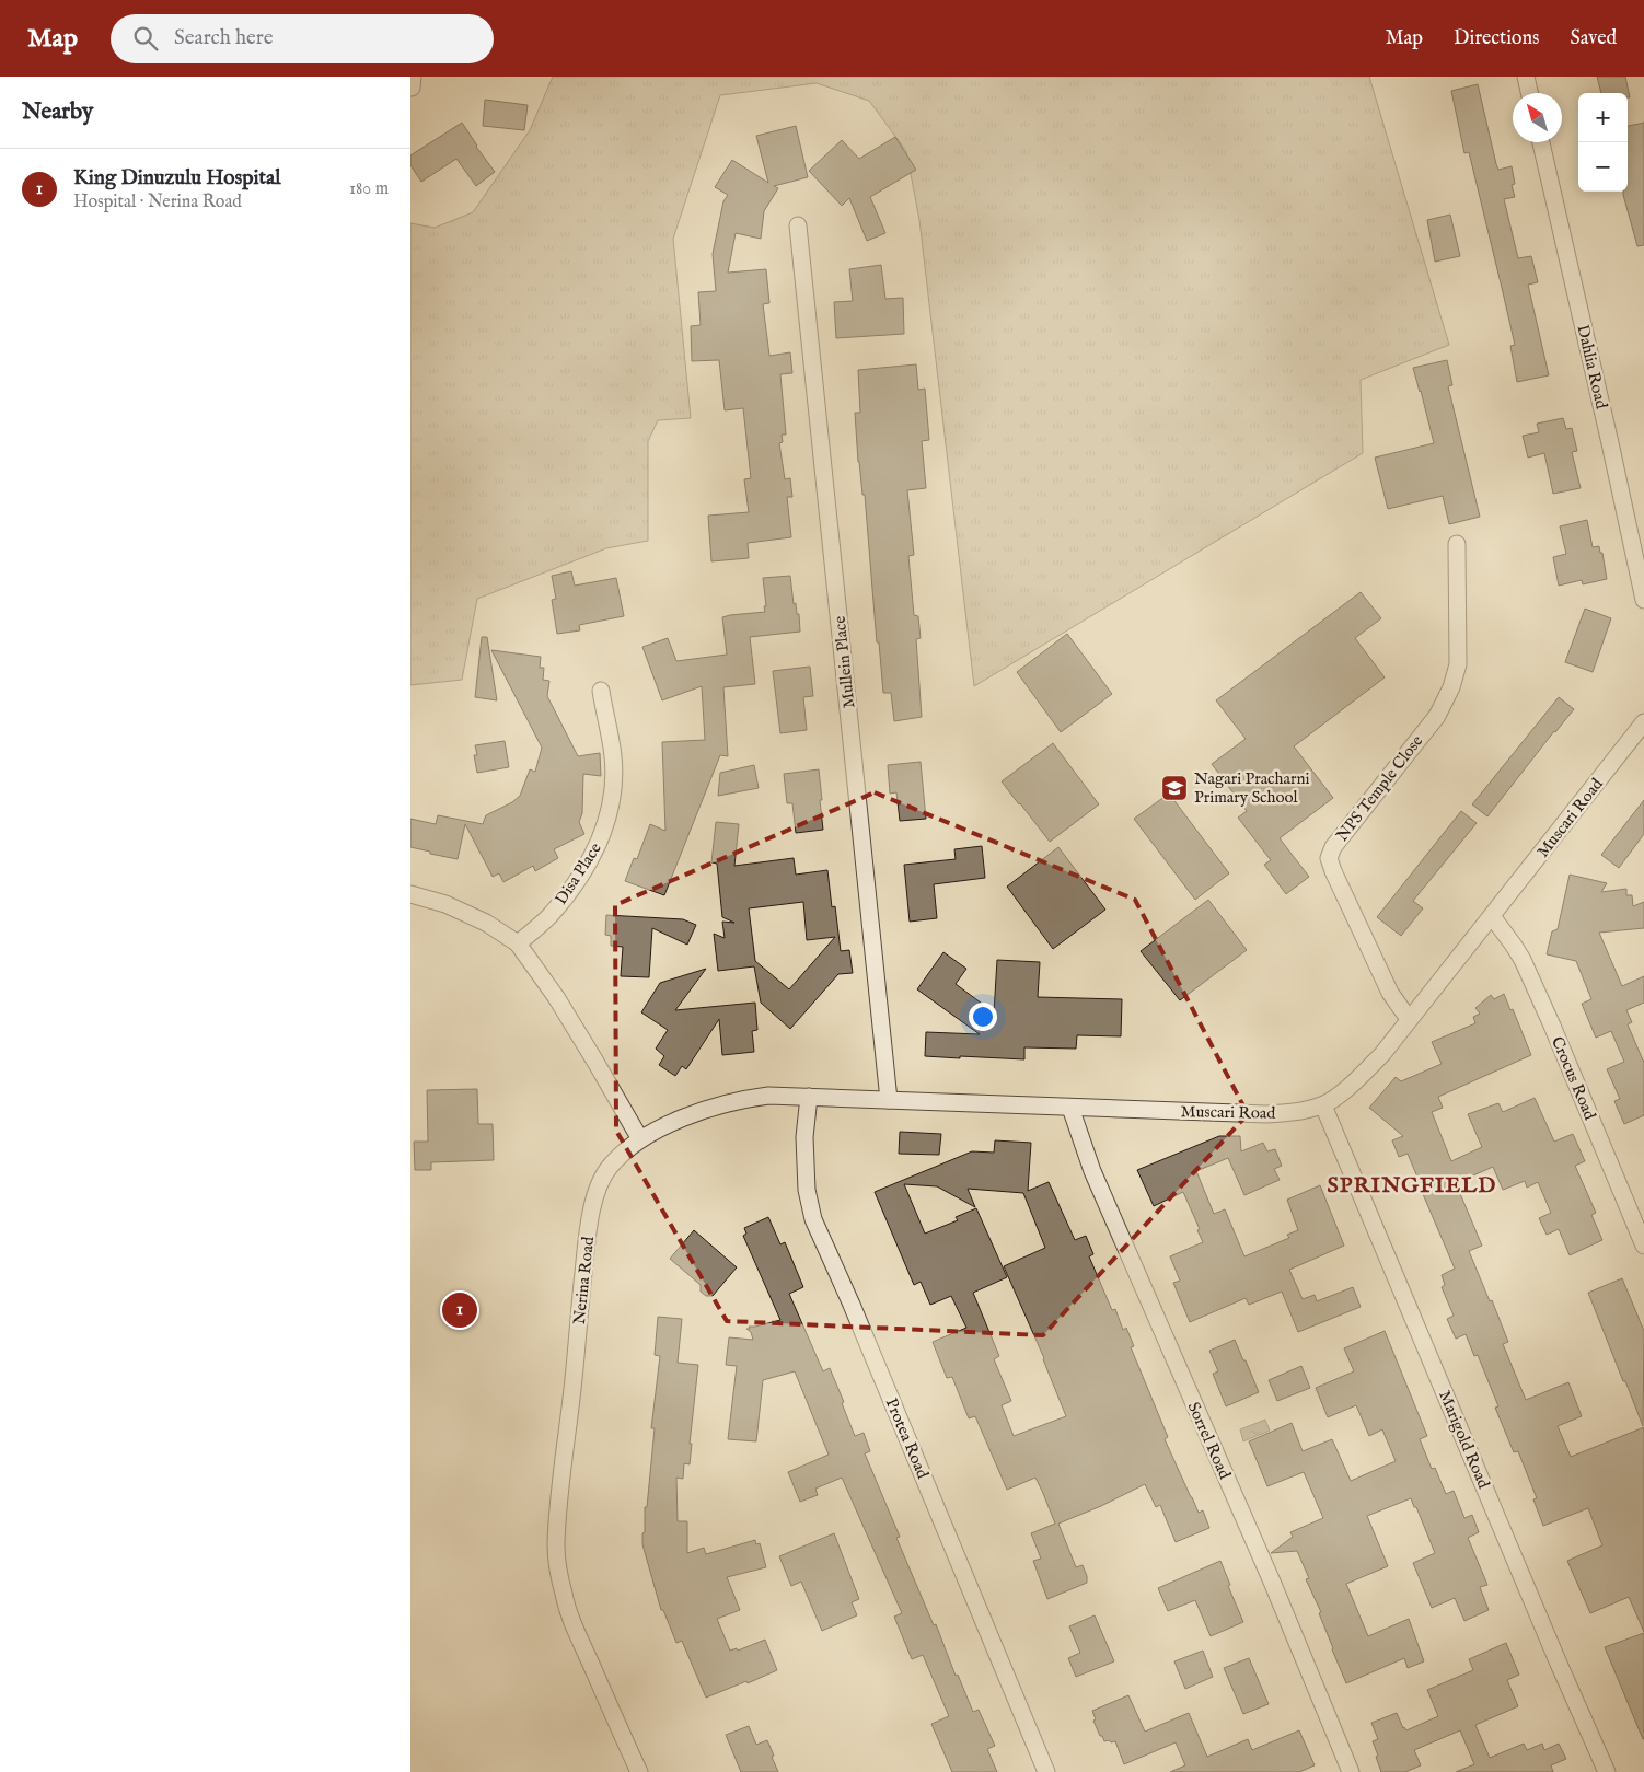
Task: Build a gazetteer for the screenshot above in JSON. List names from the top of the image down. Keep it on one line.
{"streets":{"street":["Dahlia Road","Mullein Place","NPS Temple Close","Muscari Road","Disa Place","Crocus Road","Nerina Road","Protea Road","Marigold Road","Sorrel Road"]},"crossings":[["Mullein Place","Muscari Road"],["NPS Temple Close","Muscari Road"],["Muscari Road","Crocus Road"],["Muscari Road","Nerina Road"],["Muscari Road","Protea Road"],["Muscari Road","Marigold Road"],["Muscari Road","Sorrel Road"]],"districts":["SPRINGFIELD"],"places":{"school or university":["Nagari Pracharni Primary School"]},"north":"top left","page":{"header":"Map","search":"Search here","nav":["Map","Directions","Saved"],"heading":"Nearby","map_buttons":["+","−"],"list":[{"mark":"1","name":"King Dinuzulu Hospital","note":"Hospital · Nerina Road","value":"180 m"}],"pins":"1"}}
